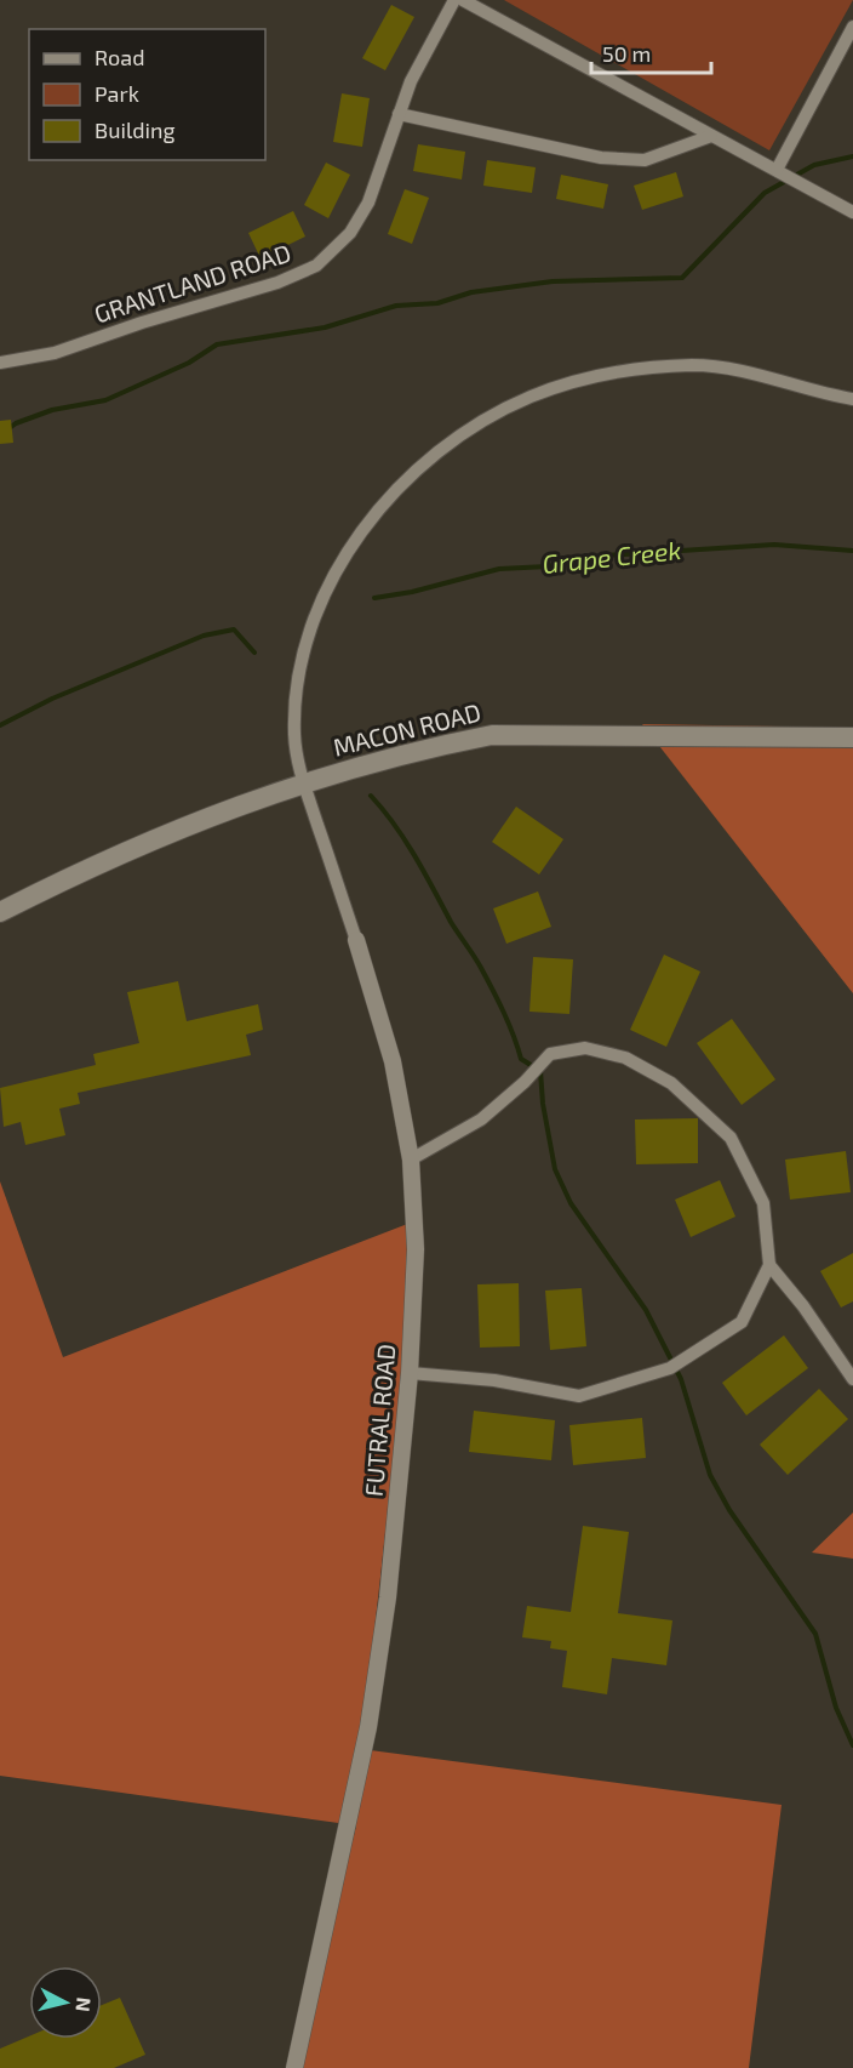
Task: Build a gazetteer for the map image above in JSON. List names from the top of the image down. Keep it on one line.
{"streets":{"main road":["MACON ROAD"],"street":["GRANTLAND ROAD","FUTRAL ROAD"]},"crossings":[["MACON ROAD","FUTRAL ROAD"]],"water":["Grape Creek"],"legend":["Road","Park","Building"],"scale_bar":"50 m","north":"right"}
